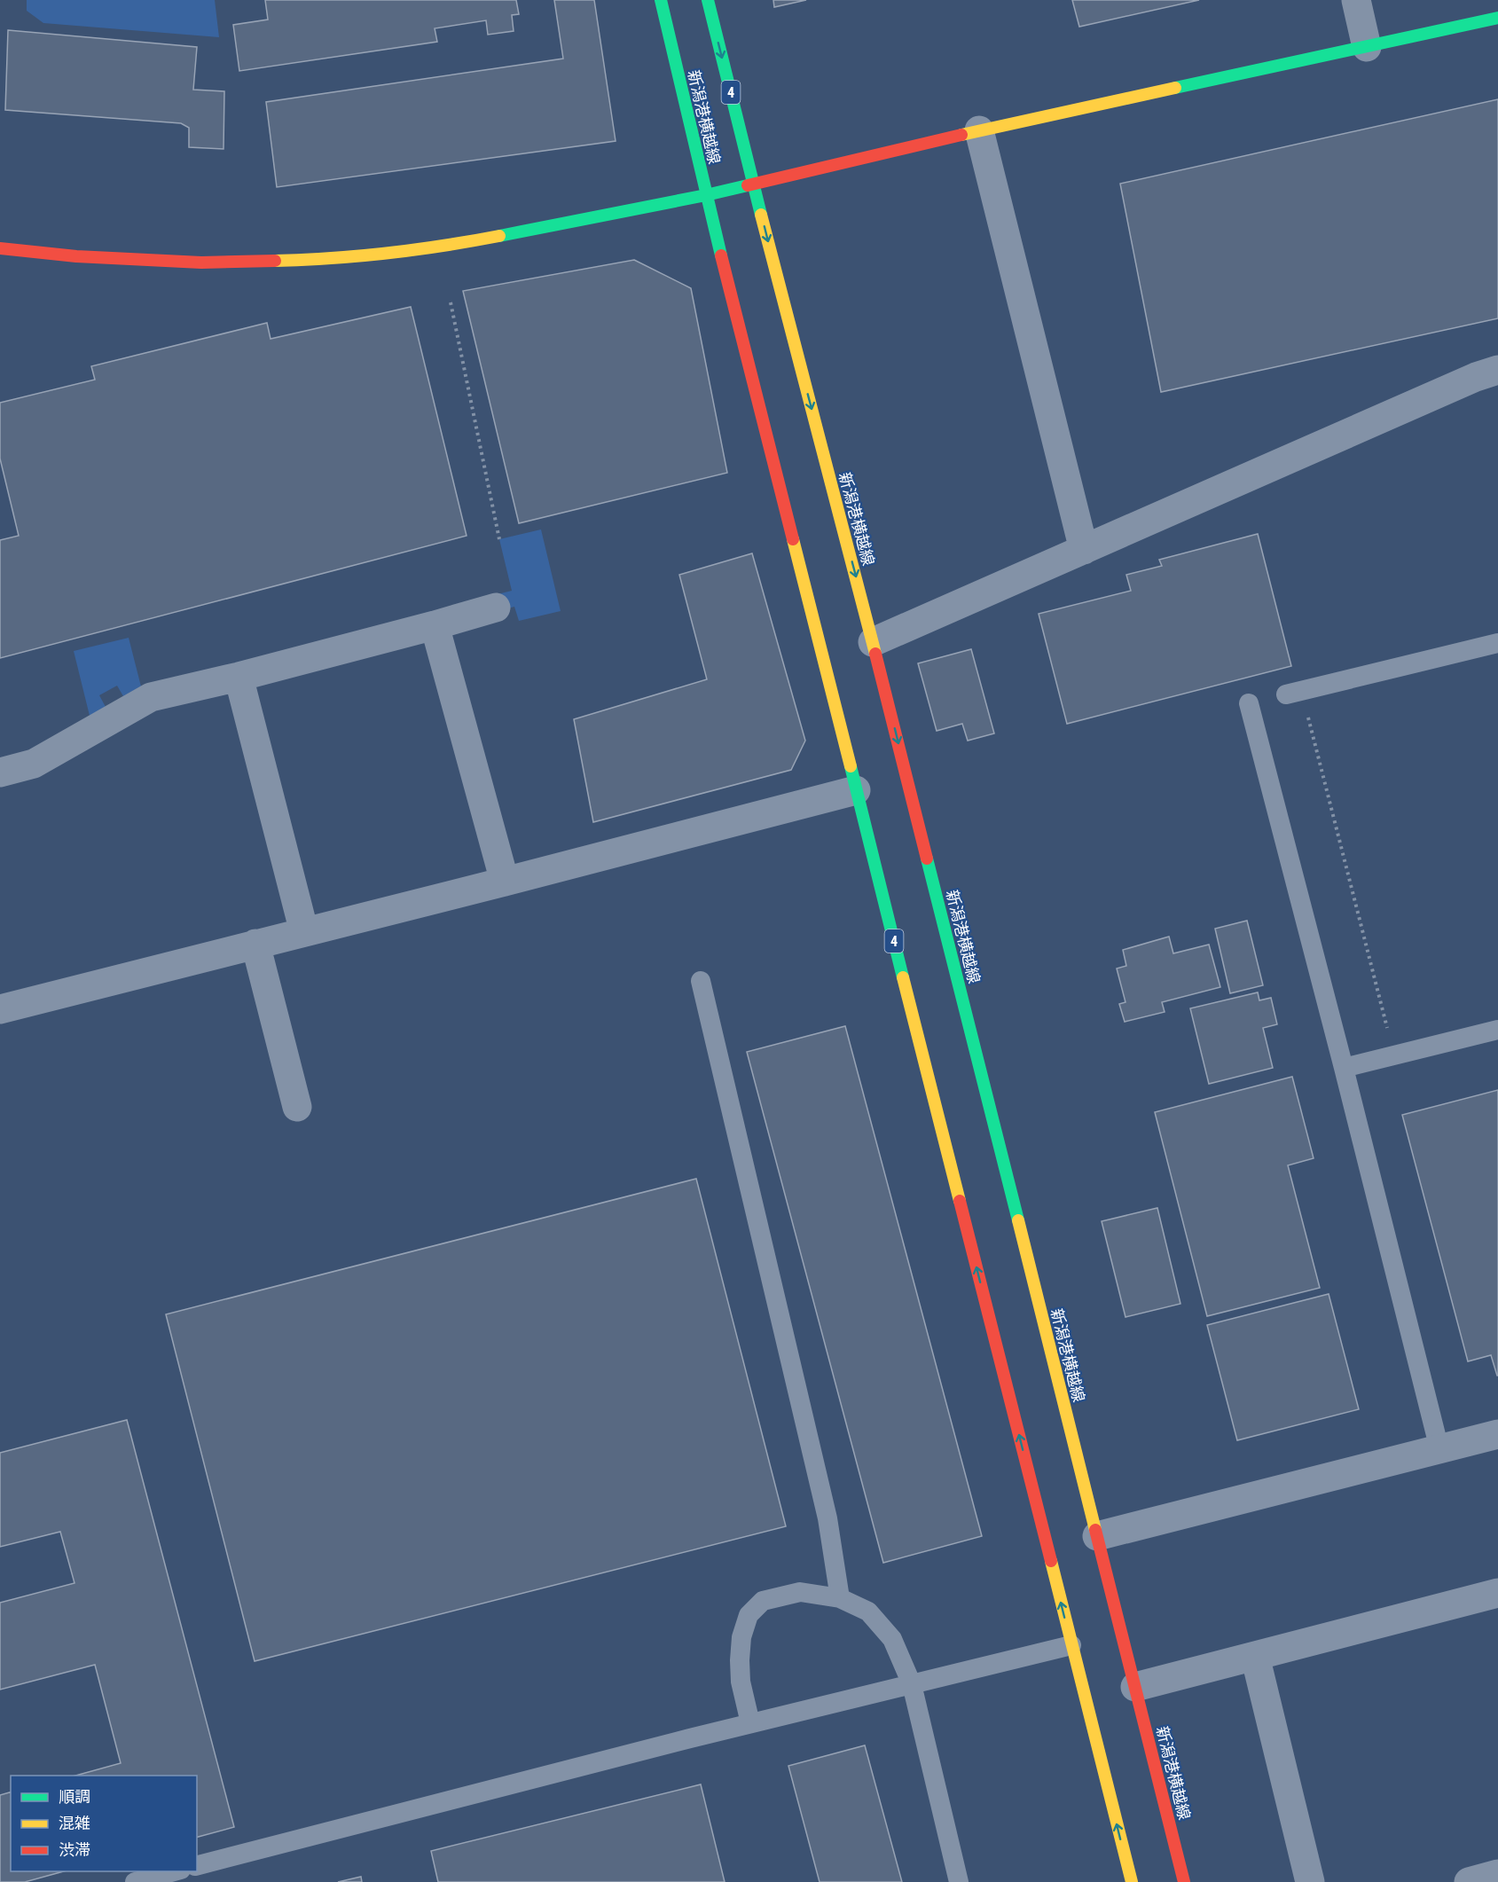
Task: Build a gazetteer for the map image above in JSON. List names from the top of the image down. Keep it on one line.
{"streets":{"main road":["4","新潟港横越線"]},"legend":["順調","混雑","渋滞"]}
